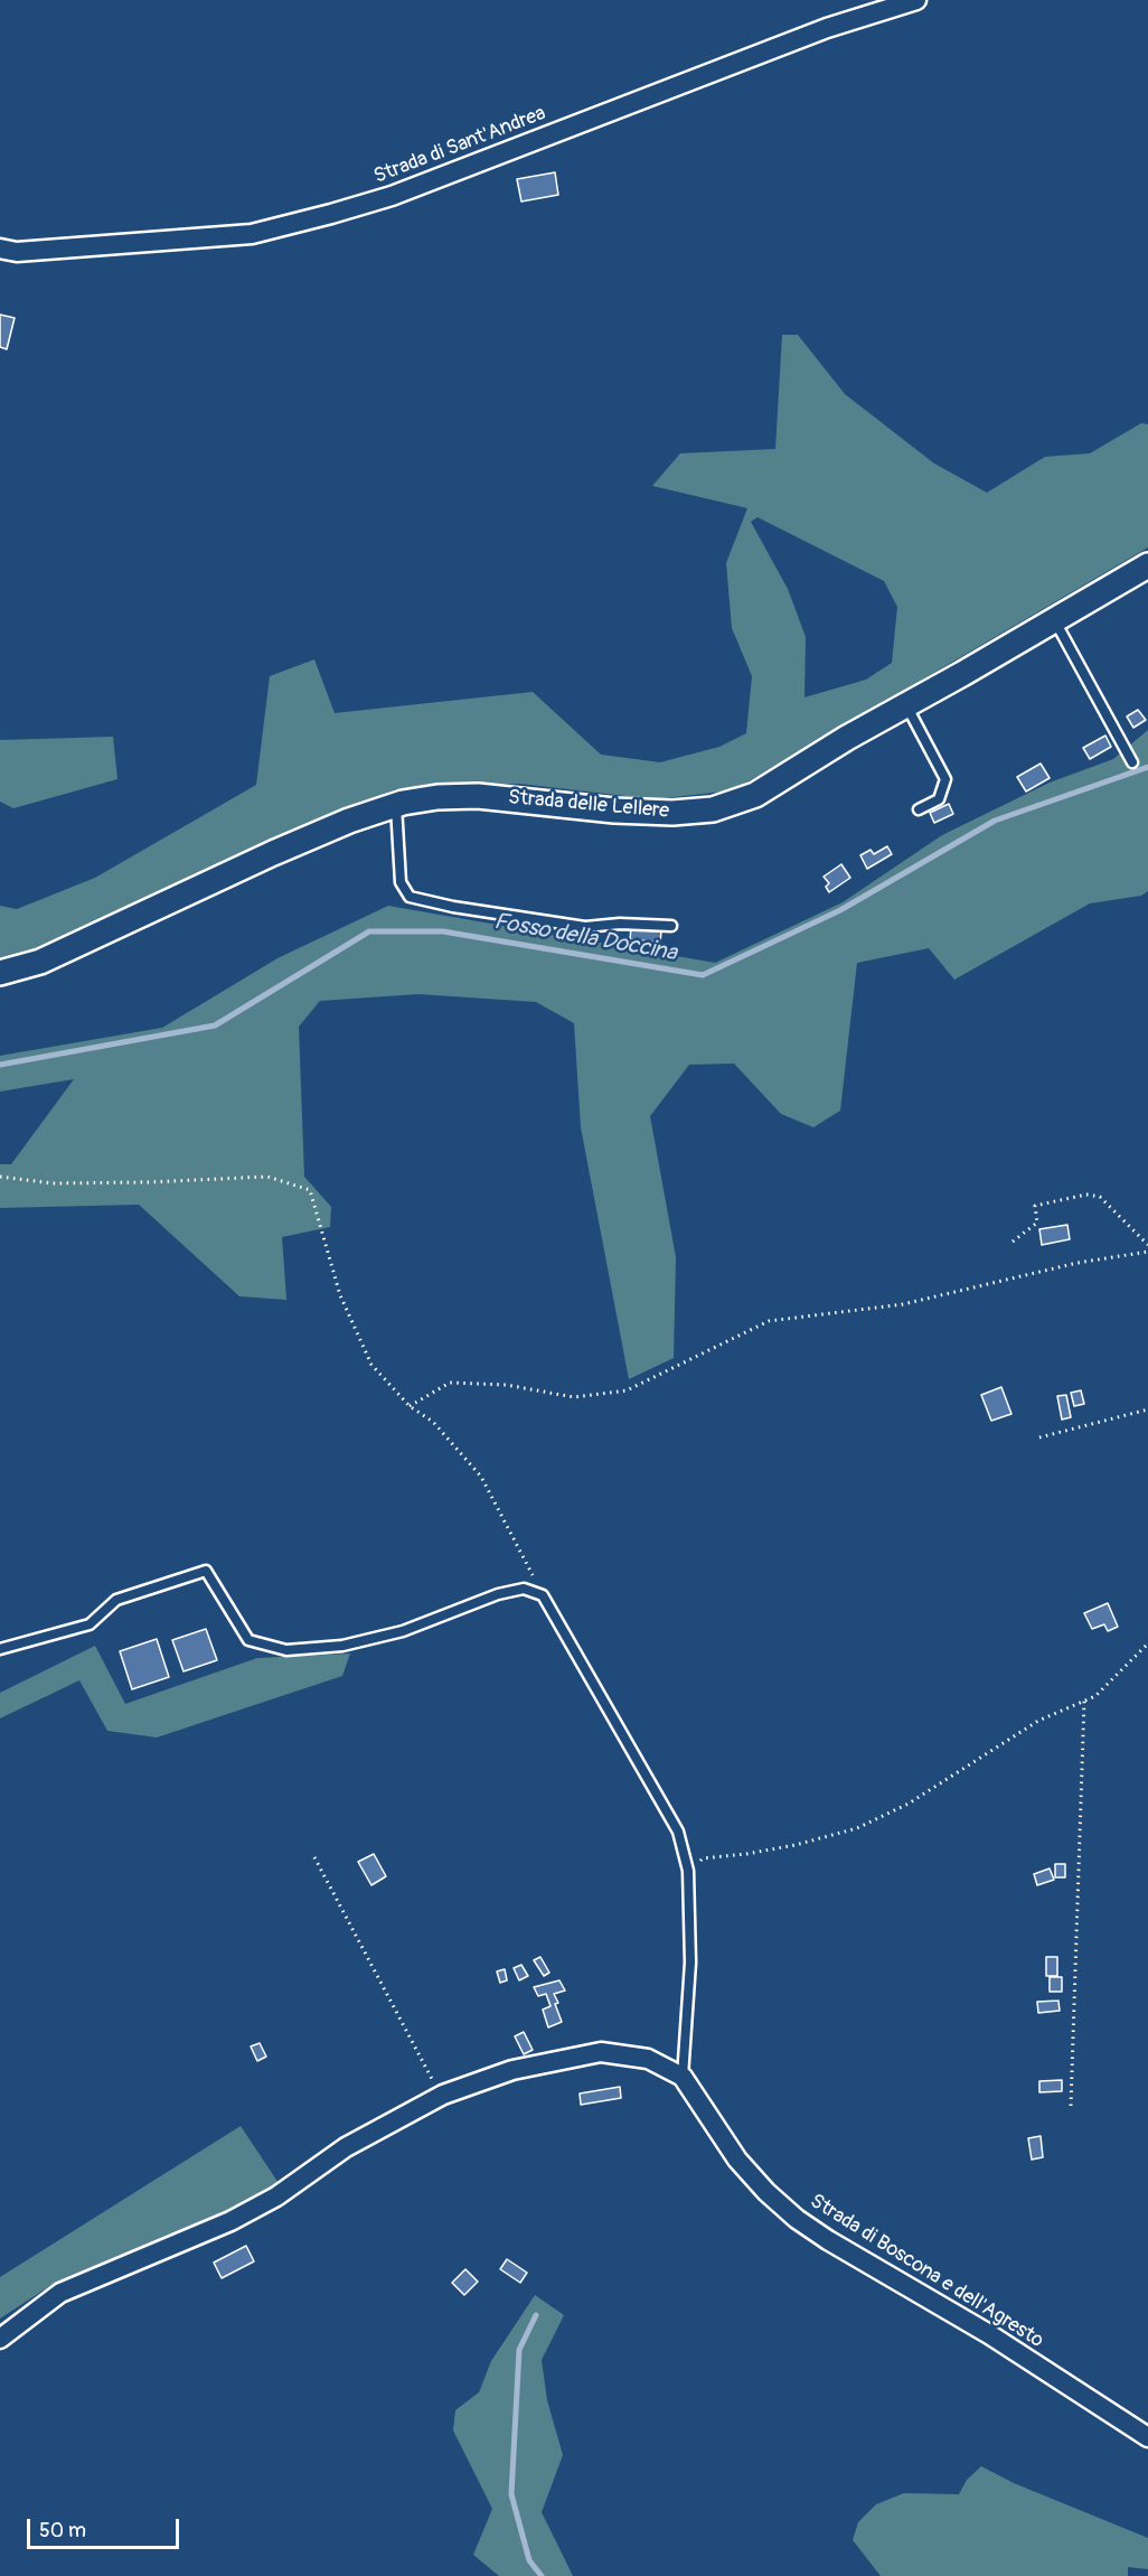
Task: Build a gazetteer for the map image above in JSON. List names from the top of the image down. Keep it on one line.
{"streets":{"street":["Strada di Sant'Andrea","Strada delle Lellere","Strada di Boscona e dell'Agresto"]},"water":["Fosso della Doccina"],"scale_bar":"50 m"}
